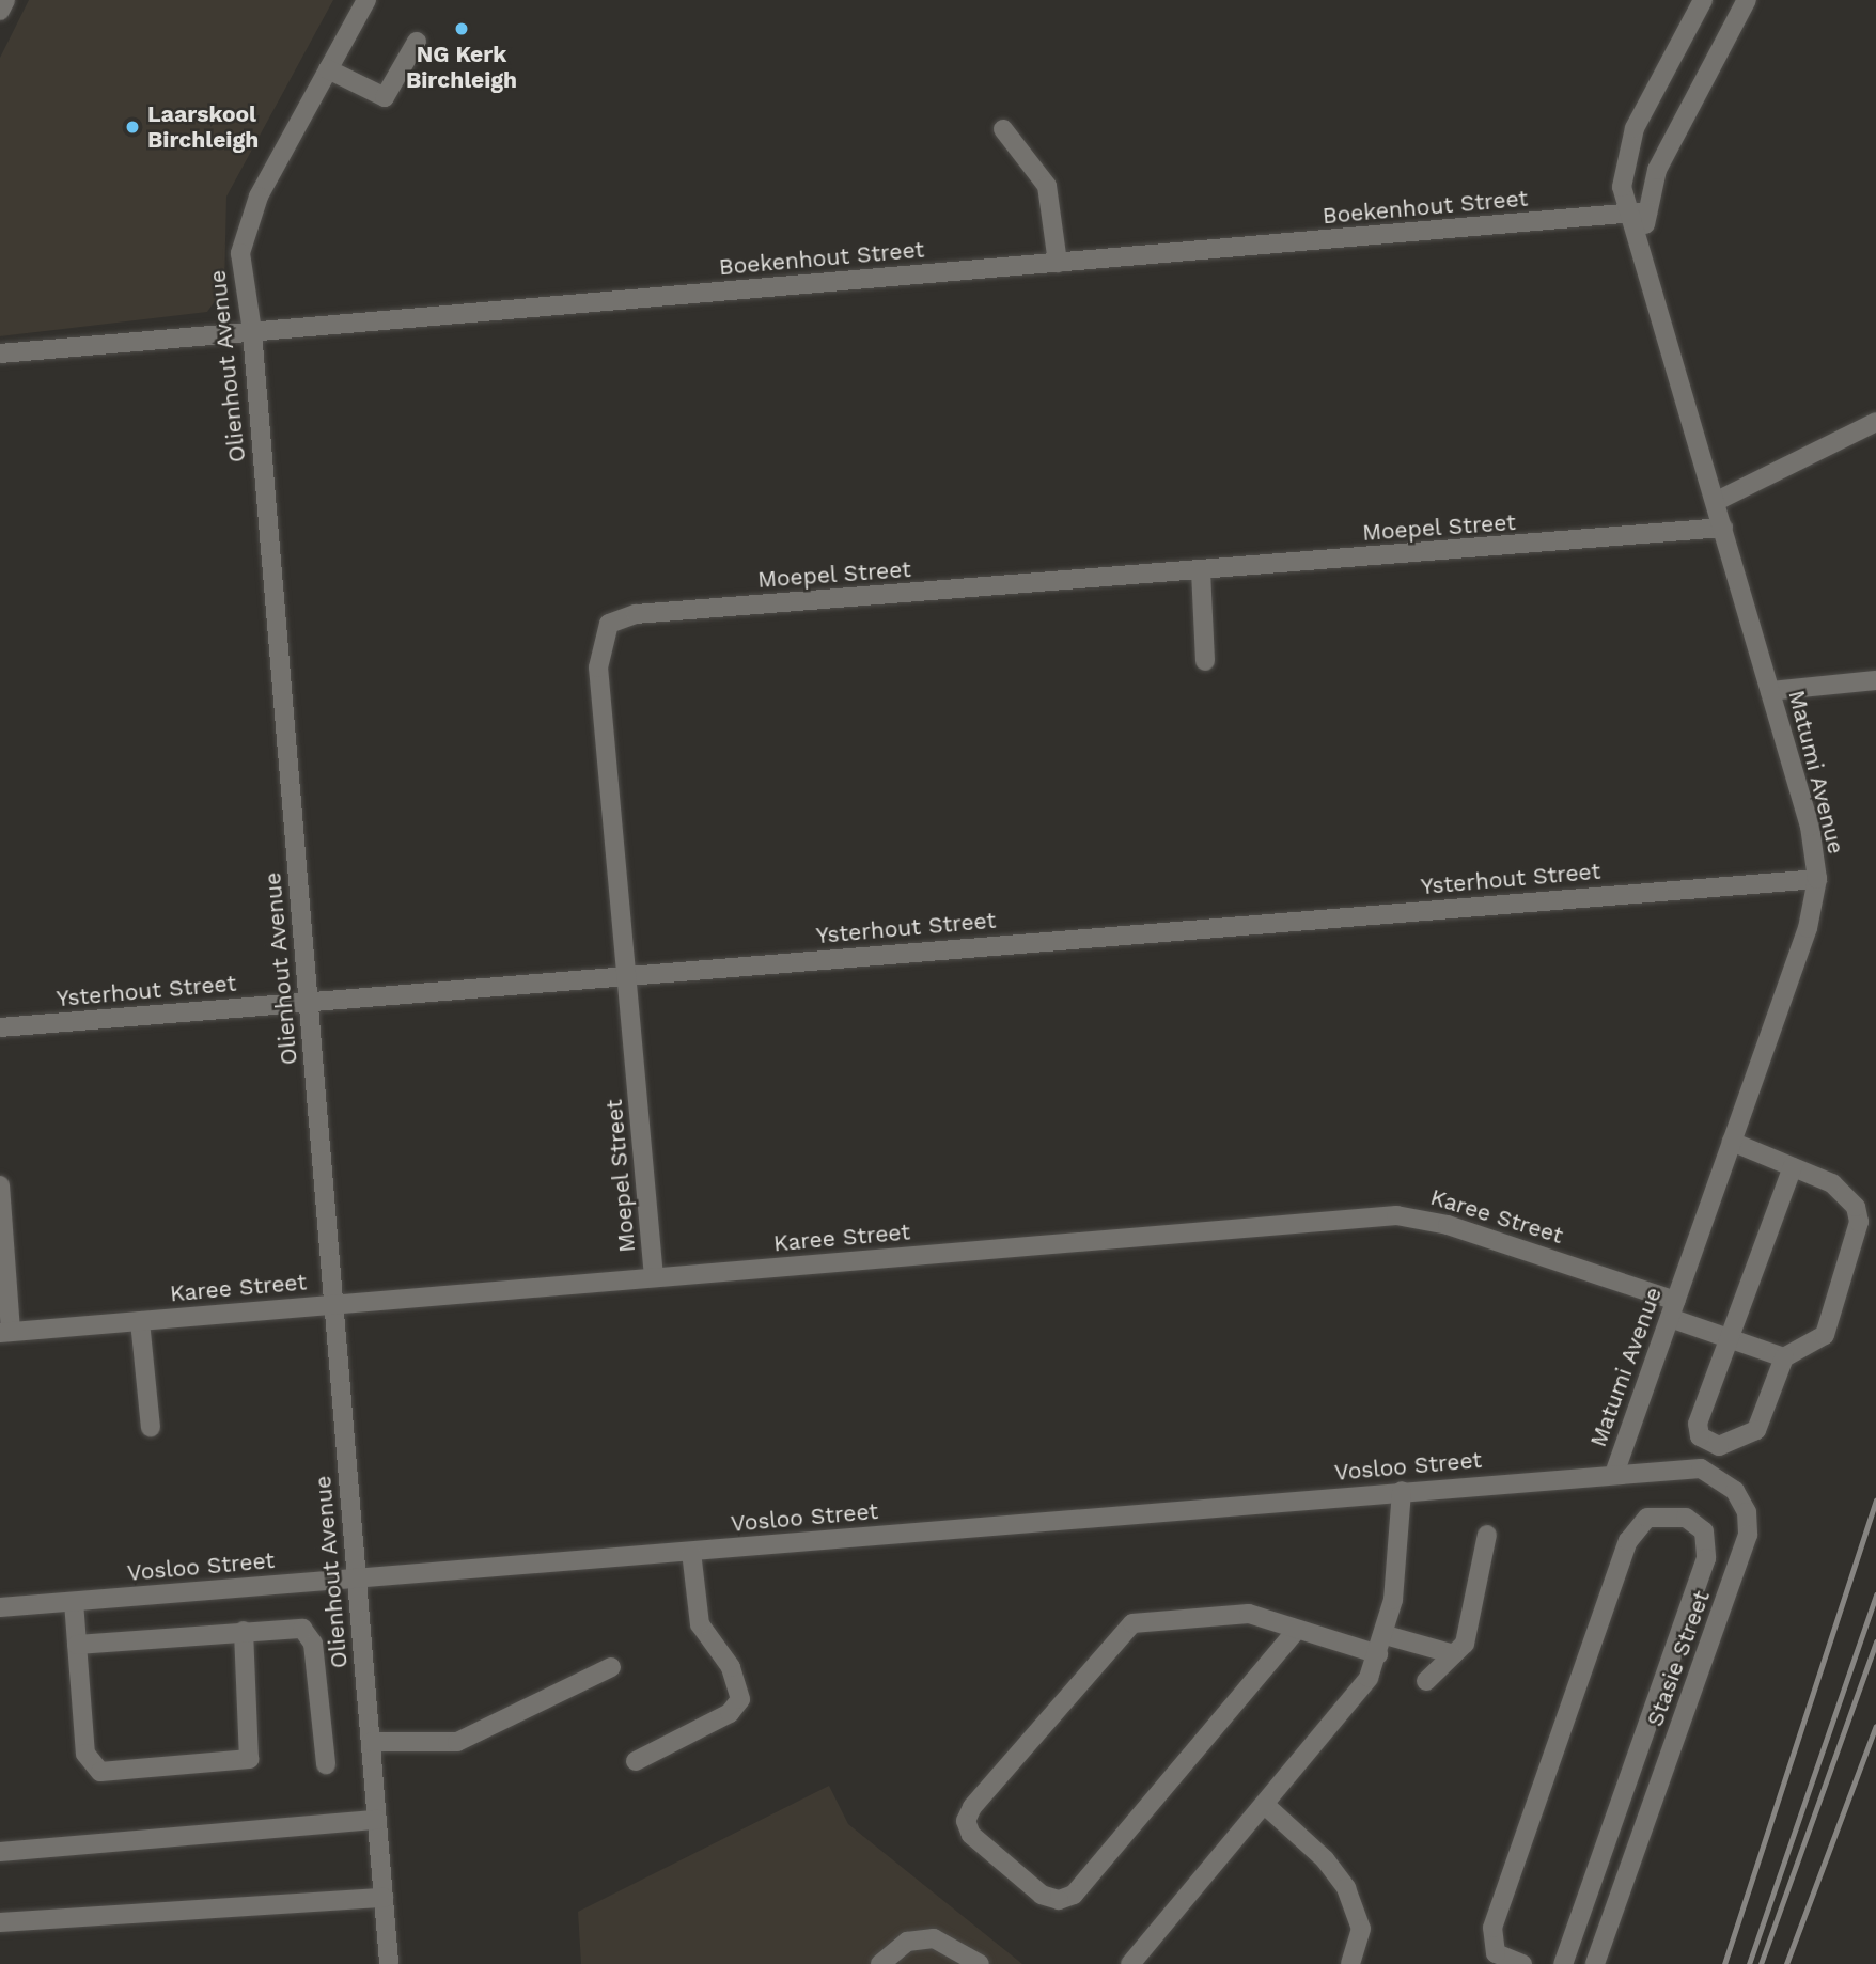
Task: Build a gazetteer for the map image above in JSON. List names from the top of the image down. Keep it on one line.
{"streets":{"street":["Boekenhout Street","Olienhout Avenue","Moepel Street","Matumi Avenue","Ysterhout Street","Karee Street","Vosloo Street","Stasie Street"]},"crossings":[["Boekenhout Street","Olienhout Avenue"],["Boekenhout Street","Matumi Avenue"],["Olienhout Avenue","Ysterhout Street"],["Olienhout Avenue","Karee Street"],["Olienhout Avenue","Vosloo Street"],["Moepel Street","Matumi Avenue"],["Moepel Street","Ysterhout Street"],["Moepel Street","Karee Street"],["Matumi Avenue","Ysterhout Street"],["Matumi Avenue","Karee Street"],["Matumi Avenue","Vosloo Street"],["Matumi Avenue","Stasie Street"],["Vosloo Street","Stasie Street"]],"places":["NG Kerk Birchleigh","Laarskool Birchleigh"]}
